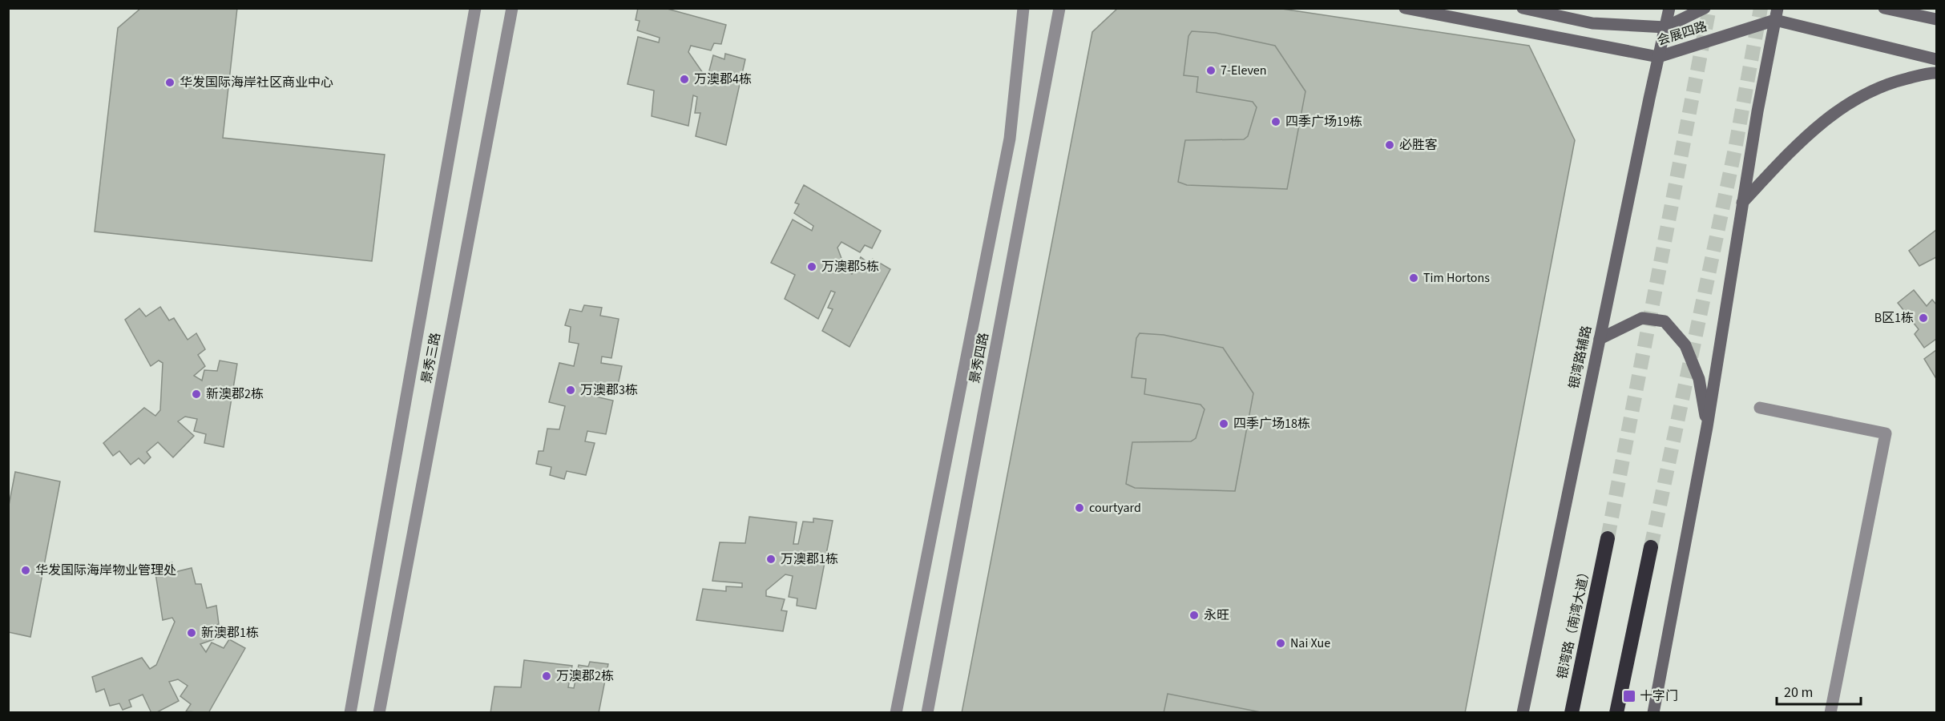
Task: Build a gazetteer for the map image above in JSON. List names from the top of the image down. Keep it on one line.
{"streets":{"highway":["银湾路（南湾大道）"],"main road":["会展四路","银湾路辅路"],"street":["景秀三路","景秀四路"]},"crossings":[["会展四路","银湾路辅路"]],"places":{"other":["7-Eleven","万澳郡4栋","华发国际海岸社区商业中心","四季广场19栋","必胜客","万澳郡5栋","Tim Hortons","B区1栋","万澳郡3栋","新澳郡2栋","四季广场18栋","courtyard","万澳郡1栋","华发国际海岸物业管理处","永旺","新澳郡1栋","Nai Xue","万澳郡2栋"],"transit":["十字门"]},"scale_bar":"20 m"}
